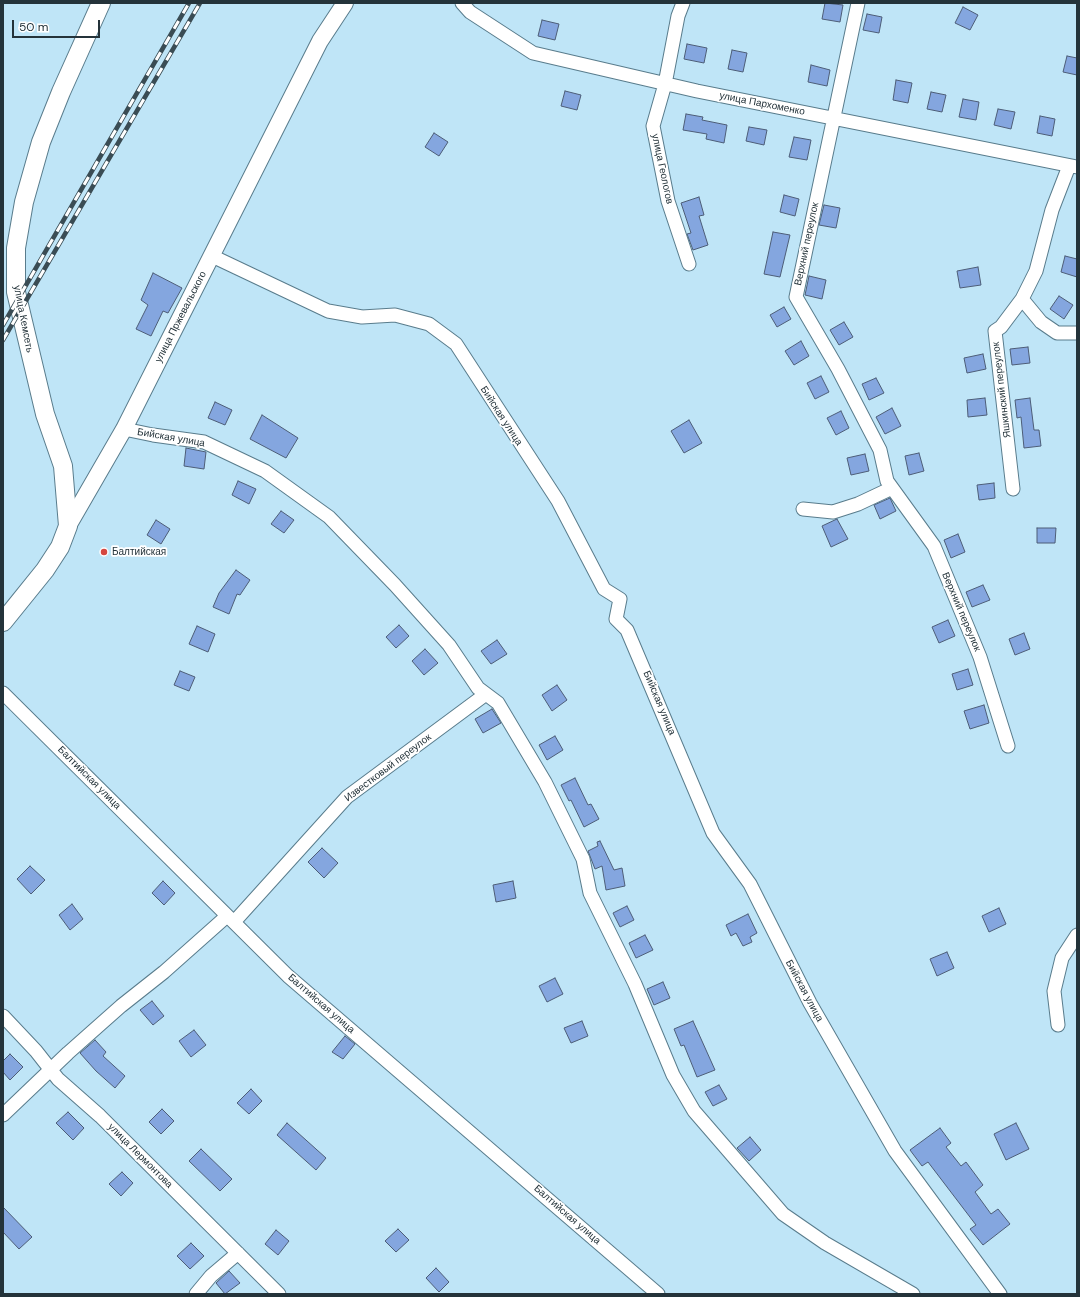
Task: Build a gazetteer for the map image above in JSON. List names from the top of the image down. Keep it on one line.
{"streets":{"main road":["улица Пржевальского","улица Кемсеть"],"street":["улица Пархоменко","улица Геологов","Верхний переулок","Яшкинский переулок","Бийская улица","Известковый переулок","Балтийская улица","улица Лермонтова"]},"crossings":[["улица Пархоменко","улица Геологов"],["улица Пархоменко","Верхний переулок"],["улица Пархоменко","Яшкинский переулок"],["улица Пржевальского","улица Кемсеть"],["улица Пржевальского","Бийская улица"],["Бийская улица","Известковый переулок"],["Известковый переулок","Балтийская улица"],["Известковый переулок","улица Лермонтова"]],"places":["Балтийская"],"scale_bar":"50 m"}
